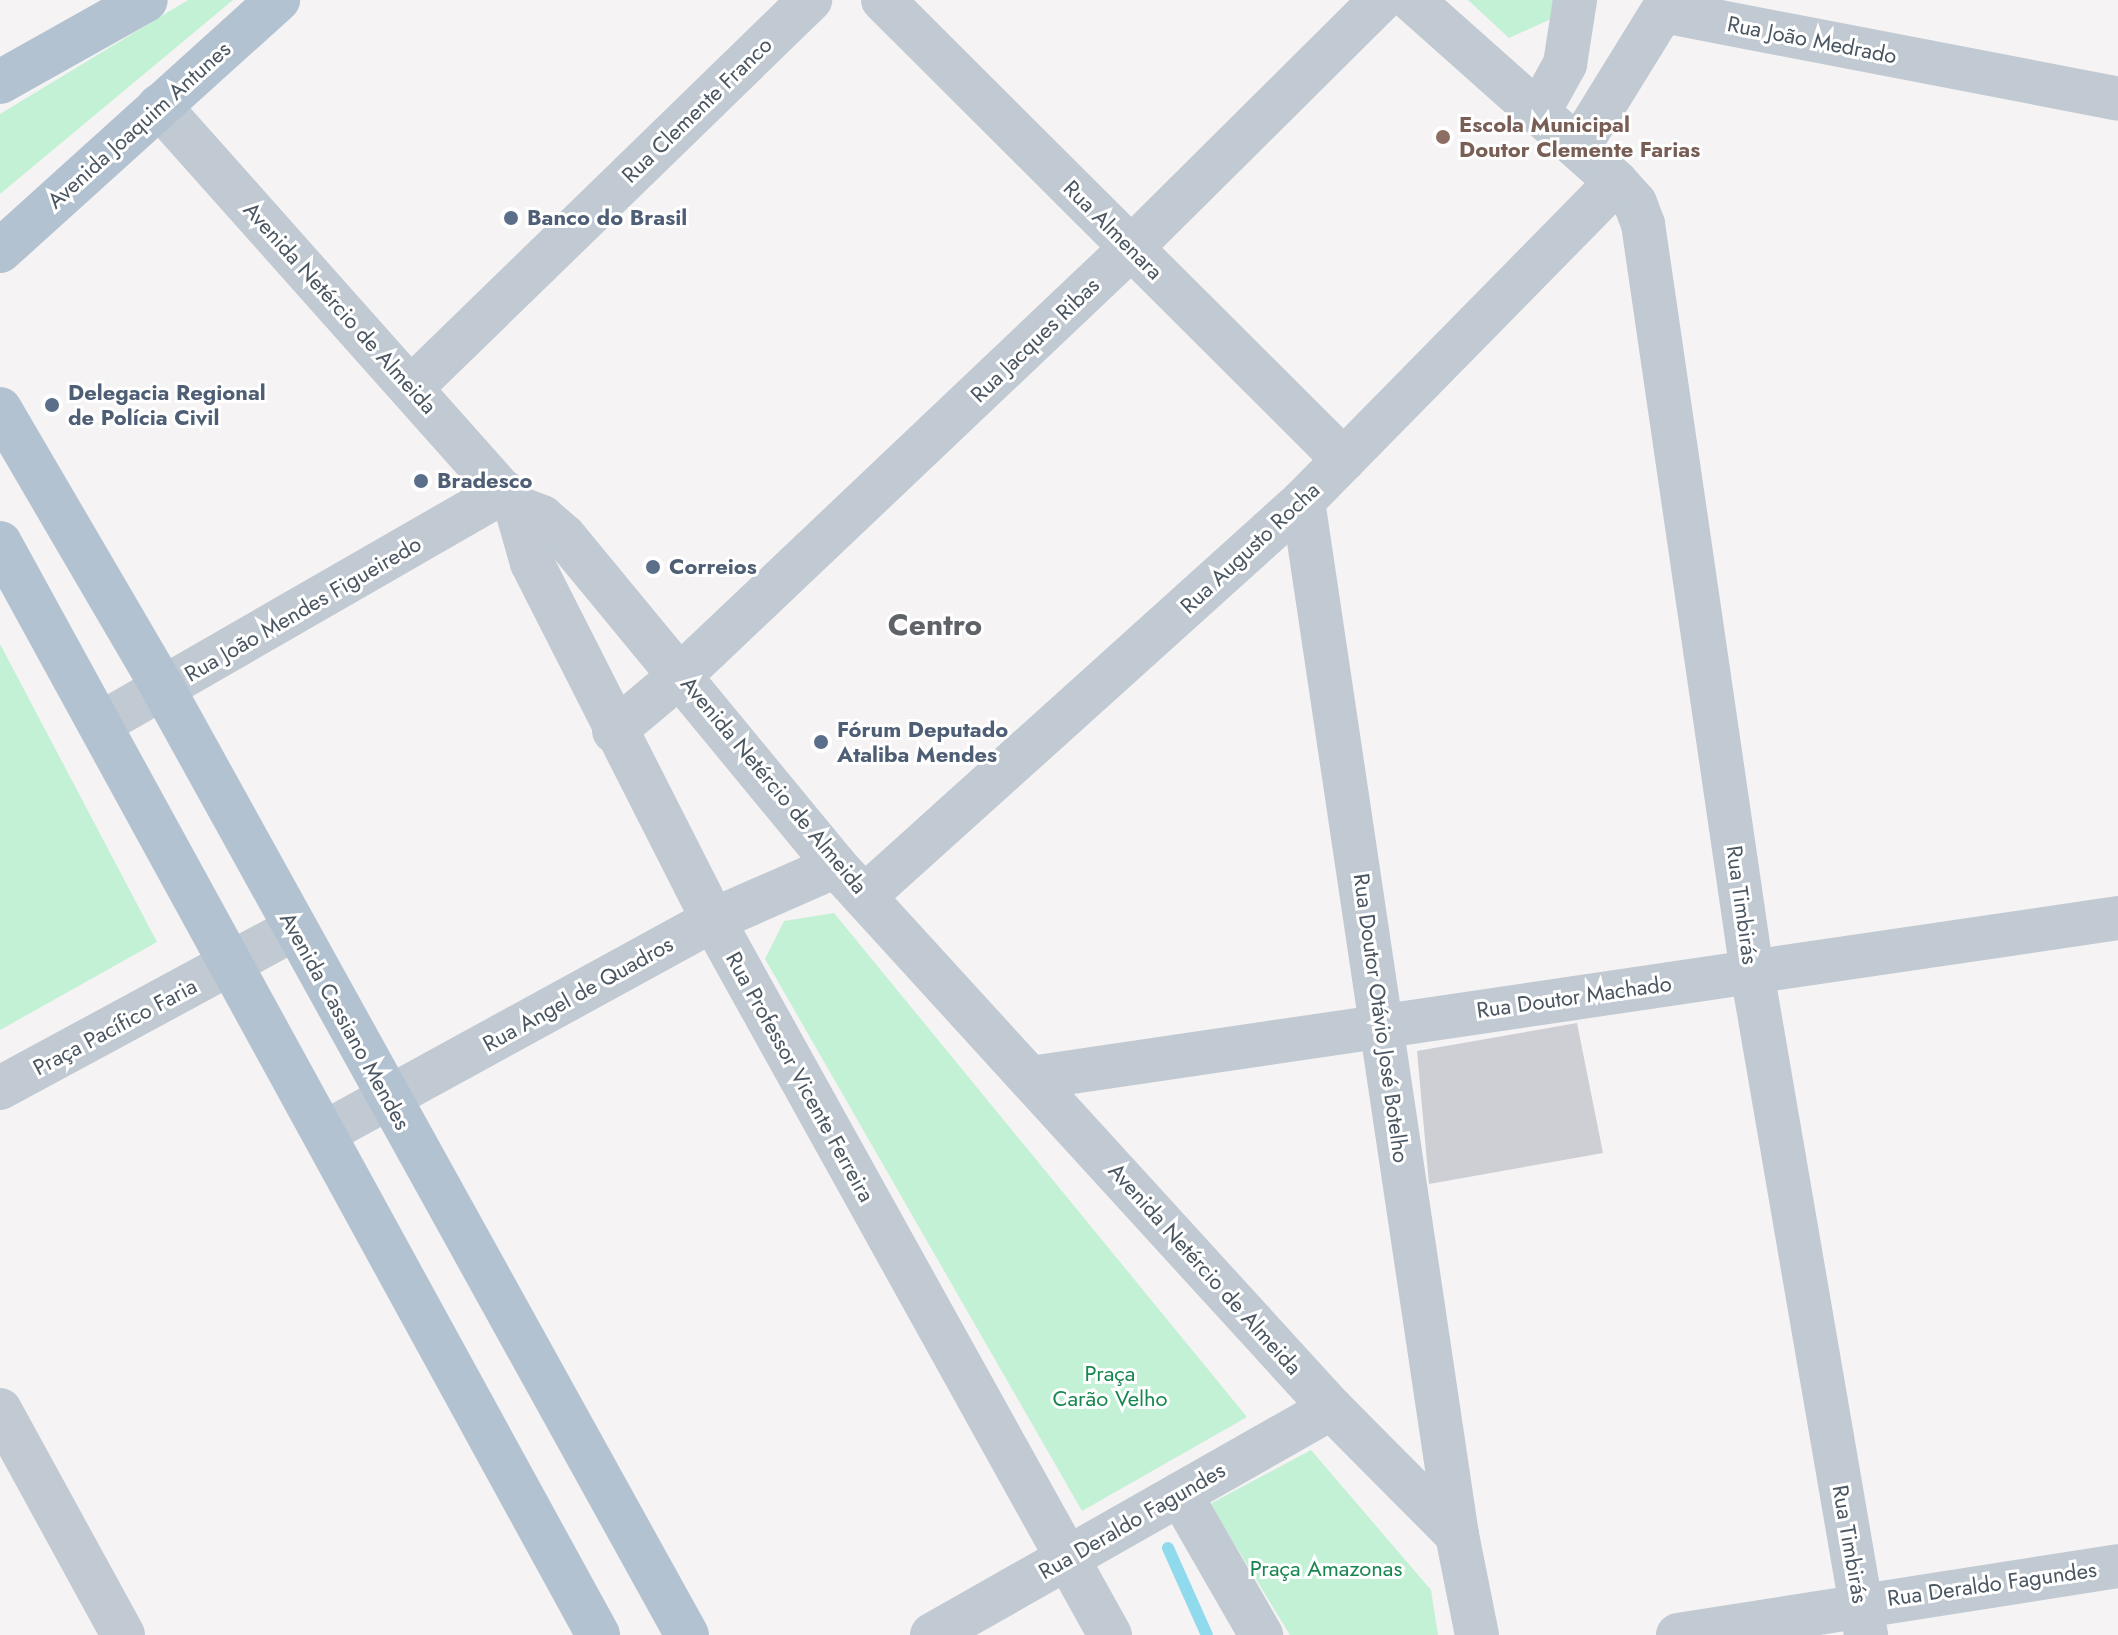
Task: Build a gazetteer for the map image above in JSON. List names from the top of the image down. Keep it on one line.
{"streets":{"main road":["Avenida Joaquim Antunes","Avenida Cassiano Mendes"],"street":["Rua João Medrado","Rua Clemente Franco","Rua Almenara","Avenida Netércio de Almeida","Rua Jacques Ribas","Rua Augusto Rocha","Rua João Mendes Figueiredo","Rua Timbirás","Rua Angel de Quadros","Rua Doutor Machado","Rua Doutor Otávio José Botelho","Praça Pacífico Faria","Rua Professor Vicente Ferreira","Rua Deraldo Fagundes"]},"crossings":[["Rua João Medrado","Rua Timbirás"],["Rua Clemente Franco","Avenida Netércio de Almeida"],["Avenida Joaquim Antunes","Avenida Netércio de Almeida"],["Rua Almenara","Rua Jacques Ribas"],["Rua Almenara","Rua Augusto Rocha"],["Avenida Netércio de Almeida","Rua Jacques Ribas"],["Avenida Netércio de Almeida","Rua Augusto Rocha"],["Avenida Netércio de Almeida","Rua João Mendes Figueiredo"],["Avenida Netércio de Almeida","Rua Angel de Quadros"],["Avenida Netércio de Almeida","Rua Doutor Machado"],["Avenida Netércio de Almeida","Rua Doutor Otávio José Botelho"],["Avenida Netércio de Almeida","Rua Professor Vicente Ferreira"],["Avenida Netércio de Almeida","Rua Deraldo Fagundes"],["Rua Jacques Ribas","Rua Professor Vicente Ferreira"],["Rua Augusto Rocha","Rua Timbirás"],["Rua Augusto Rocha","Rua Angel de Quadros"],["Rua Augusto Rocha","Rua Doutor Otávio José Botelho"],["Rua João Mendes Figueiredo","Avenida Cassiano Mendes"],["Rua João Mendes Figueiredo","Rua Professor Vicente Ferreira"],["Rua Timbirás","Rua Doutor Machado"],["Rua Timbirás","Rua Deraldo Fagundes"],["Rua Angel de Quadros","Avenida Cassiano Mendes"],["Rua Angel de Quadros","Rua Professor Vicente Ferreira"],["Rua Doutor Machado","Rua Doutor Otávio José Botelho"],["Avenida Cassiano Mendes","Praça Pacífico Faria"],["Rua Professor Vicente Ferreira","Rua Deraldo Fagundes"]],"districts":["Centro"],"parks":["Praça Carão Velho","Praça Amazonas"],"places":["Escola Municipal Doutor Clemente Farias","Banco do Brasil","Delegacia Regional de Polícia Civil","Bradesco","Correios","Fórum Deputado Ataliba Mendes"]}
